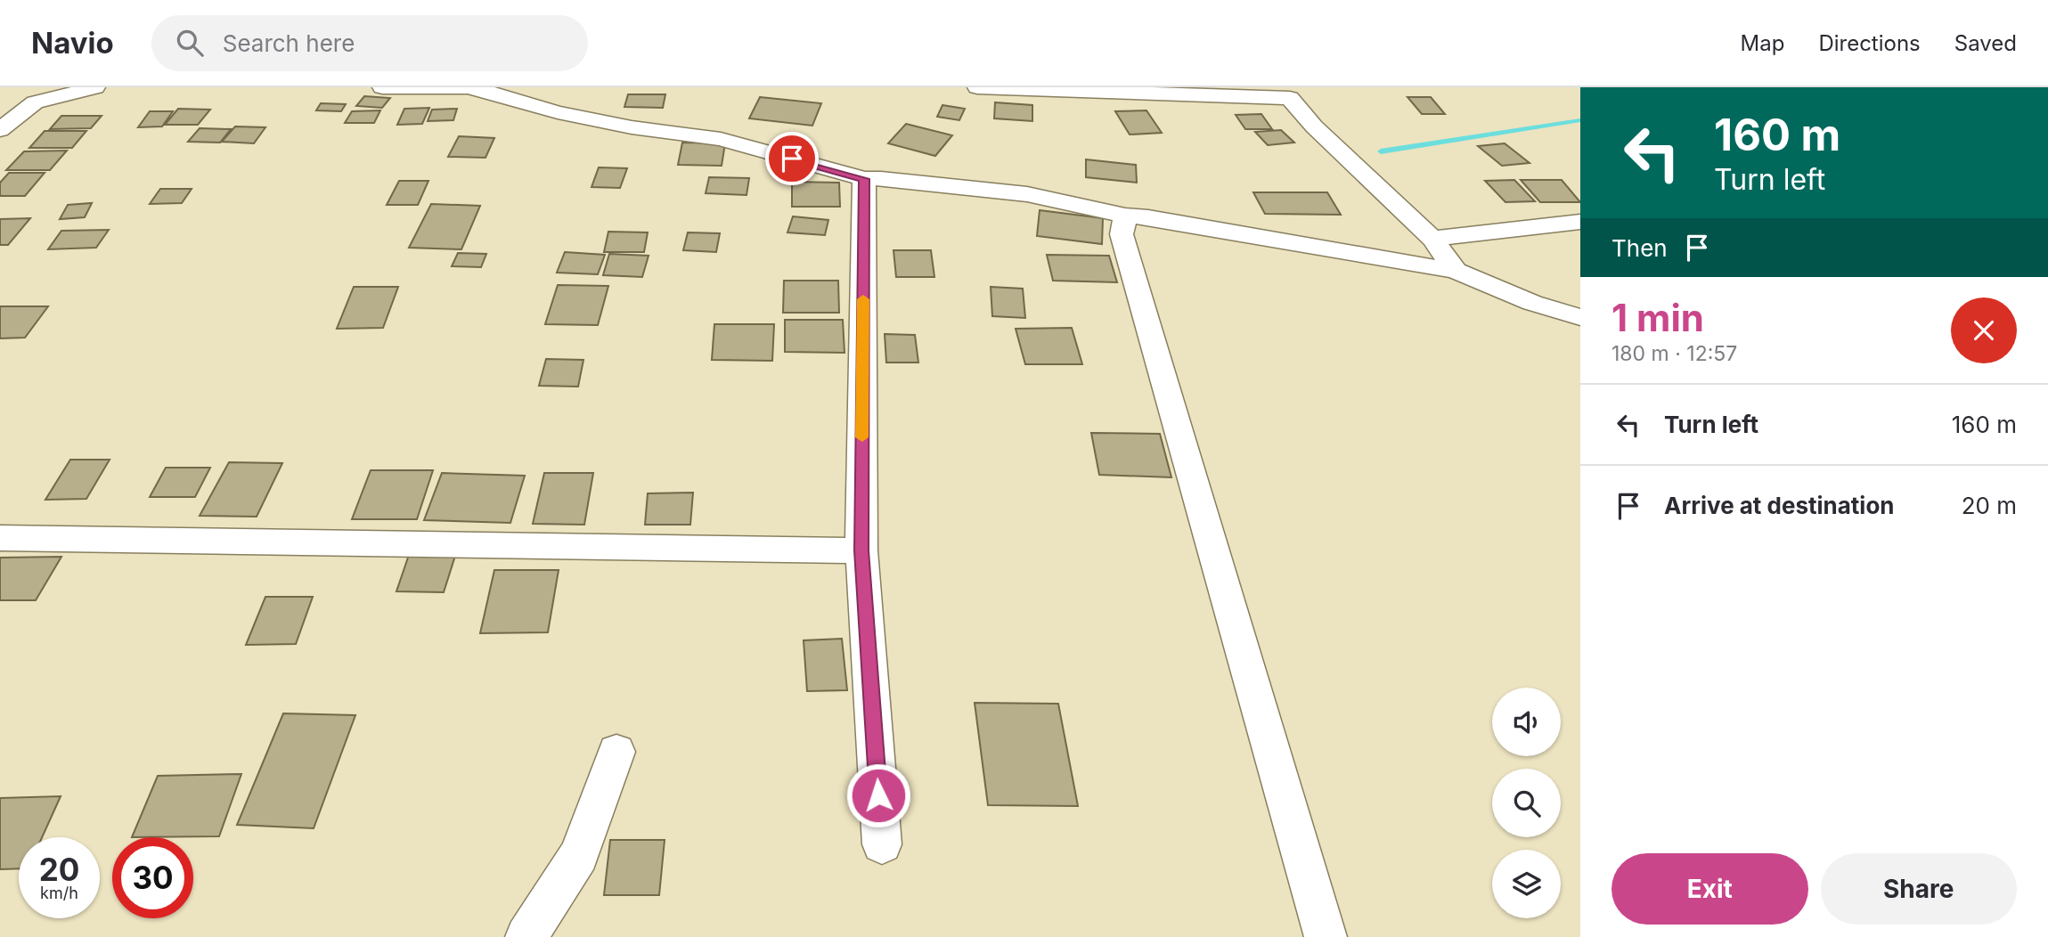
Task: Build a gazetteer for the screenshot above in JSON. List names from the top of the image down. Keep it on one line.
{"page":{"header":"Navio","search":"Search here","nav":["Map","Directions","Saved"],"turn":["160 m","Turn left"],"then":"Then","heading":["1 min","180 m · 12:57"],"list":[{"name":"Turn left","value":"160 m"},{"name":"Arrive at destination","value":"20 m"}],"speed":"20 km/h","limit":"30","buttons":["Exit","Share"]}}
